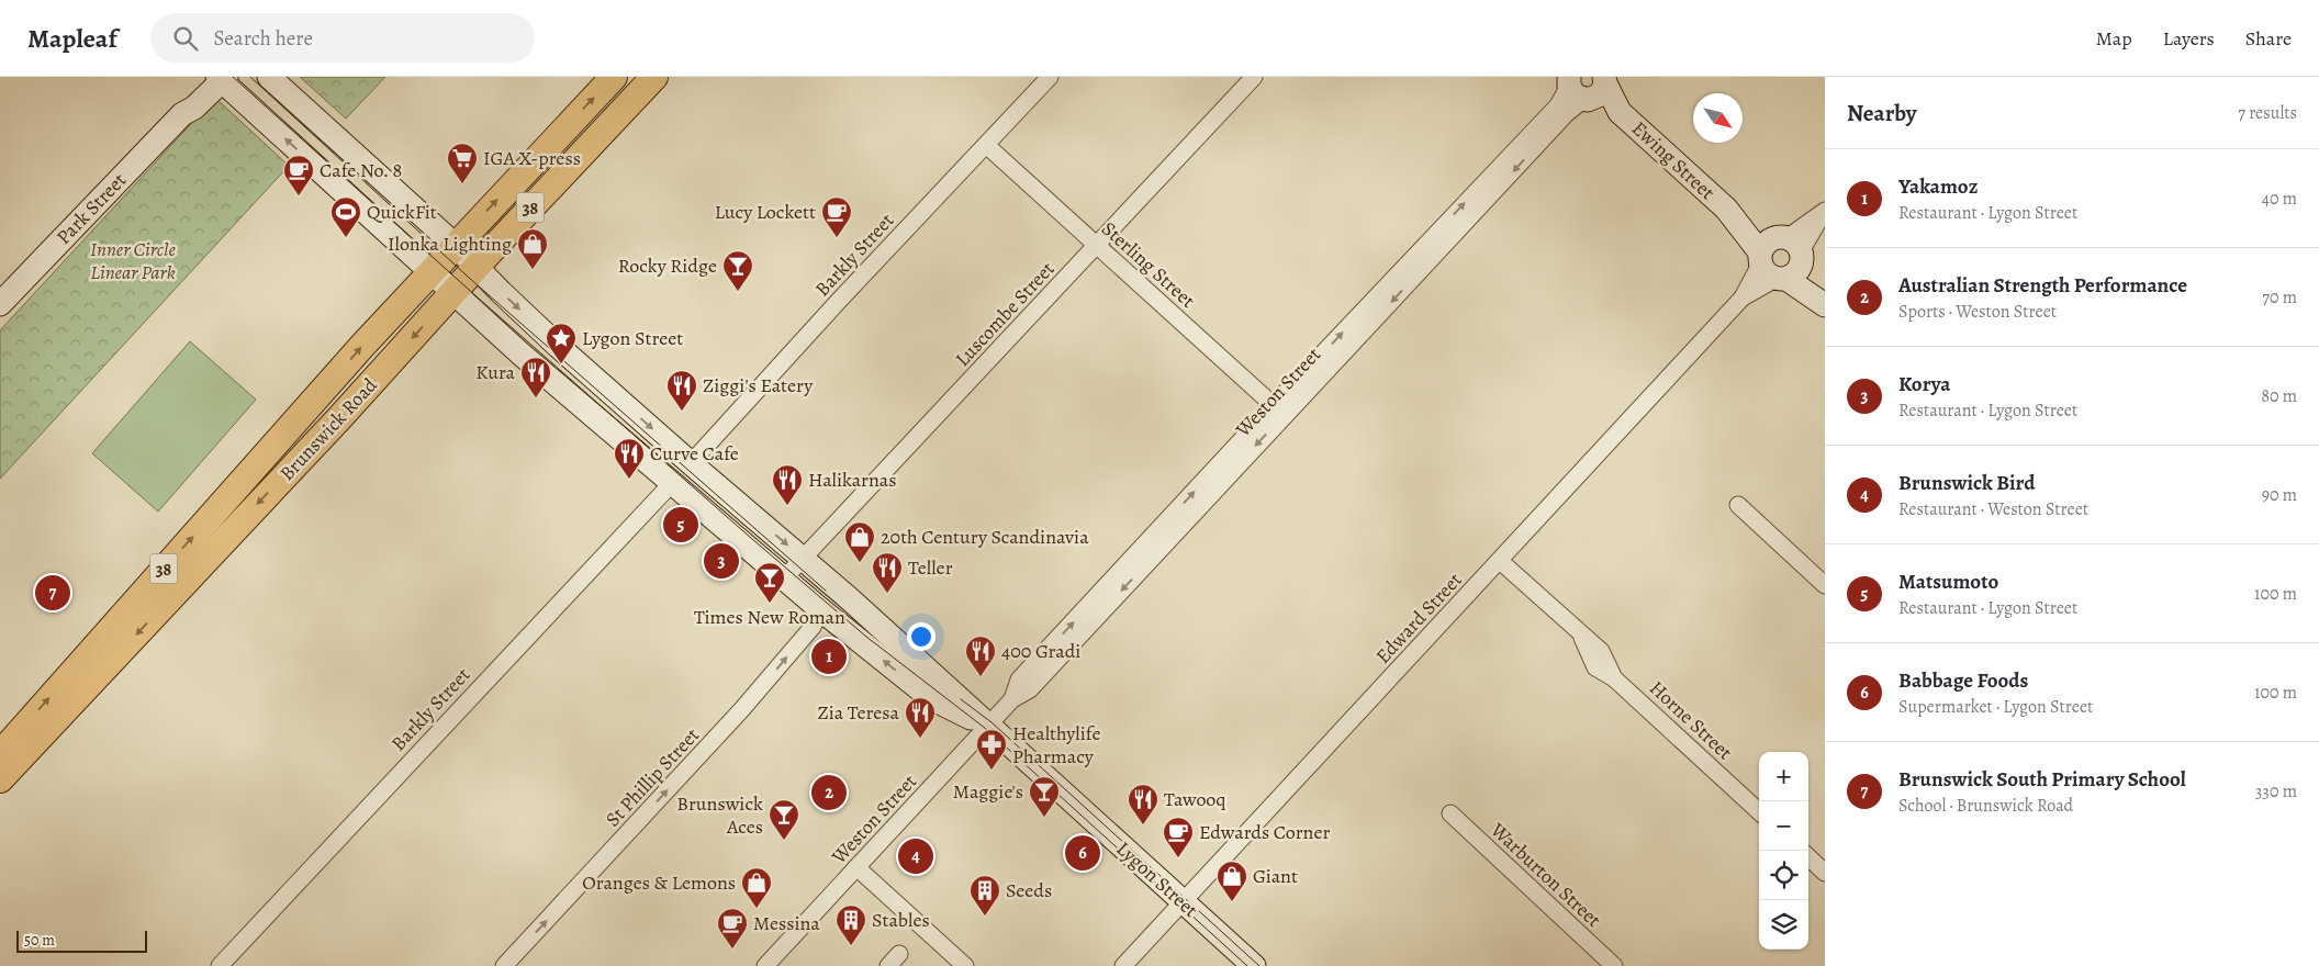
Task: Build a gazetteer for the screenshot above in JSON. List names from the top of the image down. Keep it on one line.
{"streets":{"main road":["38","Brunswick Road"],"street":["Ewing Street","Park Street","Barkly Street","Sterling Street","Luscombe Street","Weston Street","Edward Street","Horne Street","St Phillip Street","Warburton Street","Lygon Street"]},"crossings":[["Ewing Street","Weston Street"],["Ewing Street","Edward Street"],["Park Street","Lygon Street"],["Barkly Street","Sterling Street"],["Barkly Street","Lygon Street"],["Sterling Street","Luscombe Street"],["Sterling Street","Weston Street"],["Luscombe Street","Lygon Street"],["Weston Street","Lygon Street"],["Brunswick Road","Lygon Street"],["Edward Street","Horne Street"],["Edward Street","Lygon Street"],["St Phillip Street","Lygon Street"]],"one_way":["St Phillip Street"],"parks":["Inner Circle Linear Park"],"places":{"supermarket":["IGA X-press"],"cafe":["Cafe No. 8","Lucy Lockett","Edwards Corner","Messina"],"sports":["QuickFit"],"shop":["Ilonka Lighting","20th Century Scandinavia","Giant","Oranges & Lemons"],"bar":["Rocky Ridge","Times New Roman","Maggie's","Brunswick Aces"],"place":["Lygon Street"],"restaurant":["Kura","Ziggi's Eatery","Curve Cafe","Halikarnas","Teller","400 Gradi","Zia Teresa","Tawooq"],"pharmacy":["Healthylife Pharmacy"],"building":["Seeds","Stables"]},"scale_bar":"50 m","north":"bottom right","page":{"header":"Mapleaf","search":"Search here","nav":["Map","Layers","Share"],"heading":["Nearby","7 results"],"list":[{"mark":"1","name":"Yakamoz","note":"Restaurant · Lygon Street","value":"40 m"},{"mark":"2","name":"Australian Strength Performance","note":"Sports · Weston Street","value":"70 m"},{"mark":"3","name":"Korya","note":"Restaurant · Lygon Street","value":"80 m"},{"mark":"4","name":"Brunswick Bird","note":"Restaurant · Weston Street","value":"90 m"},{"mark":"5","name":"Matsumoto","note":"Restaurant · Lygon Street","value":"100 m"},{"mark":"6","name":"Babbage Foods","note":"Supermarket · Lygon Street","value":"100 m"},{"mark":"7","name":"Brunswick South Primary School","note":"School · Brunswick Road","value":"330 m"}],"pins":["5","3","7","1","2","6","4"],"map_buttons":["+","−"],"scale":"50 m"}}
